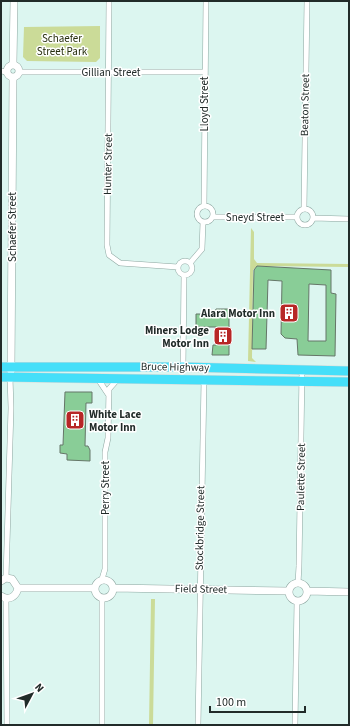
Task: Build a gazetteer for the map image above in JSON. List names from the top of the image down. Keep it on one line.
{"streets":{"highway":["Bruce Highway"],"street":["Gillian Street","Lloyd Street","Beaton Street","Hunter Street","Sneyd Street","Schaefer Street","Paulette Street","Perry Street","Stockbridge Street","Field Street"]},"crossings":[["Gillian Street","Lloyd Street"],["Gillian Street","Hunter Street"],["Gillian Street","Schaefer Street"],["Lloyd Street","Sneyd Street"],["Beaton Street","Sneyd Street"],["Schaefer Street","Bruce Highway"],["Bruce Highway","Paulette Street"],["Bruce Highway","Perry Street"],["Bruce Highway","Stockbridge Street"],["Paulette Street","Field Street"],["Perry Street","Field Street"],["Stockbridge Street","Field Street"]],"parks":["Schaefer Street Park"],"places":{"building":["Alara Motor Inn","Miners Lodge Motor Inn","White Lace Motor Inn"]},"scale_bar":"100 m","north":"top right"}
